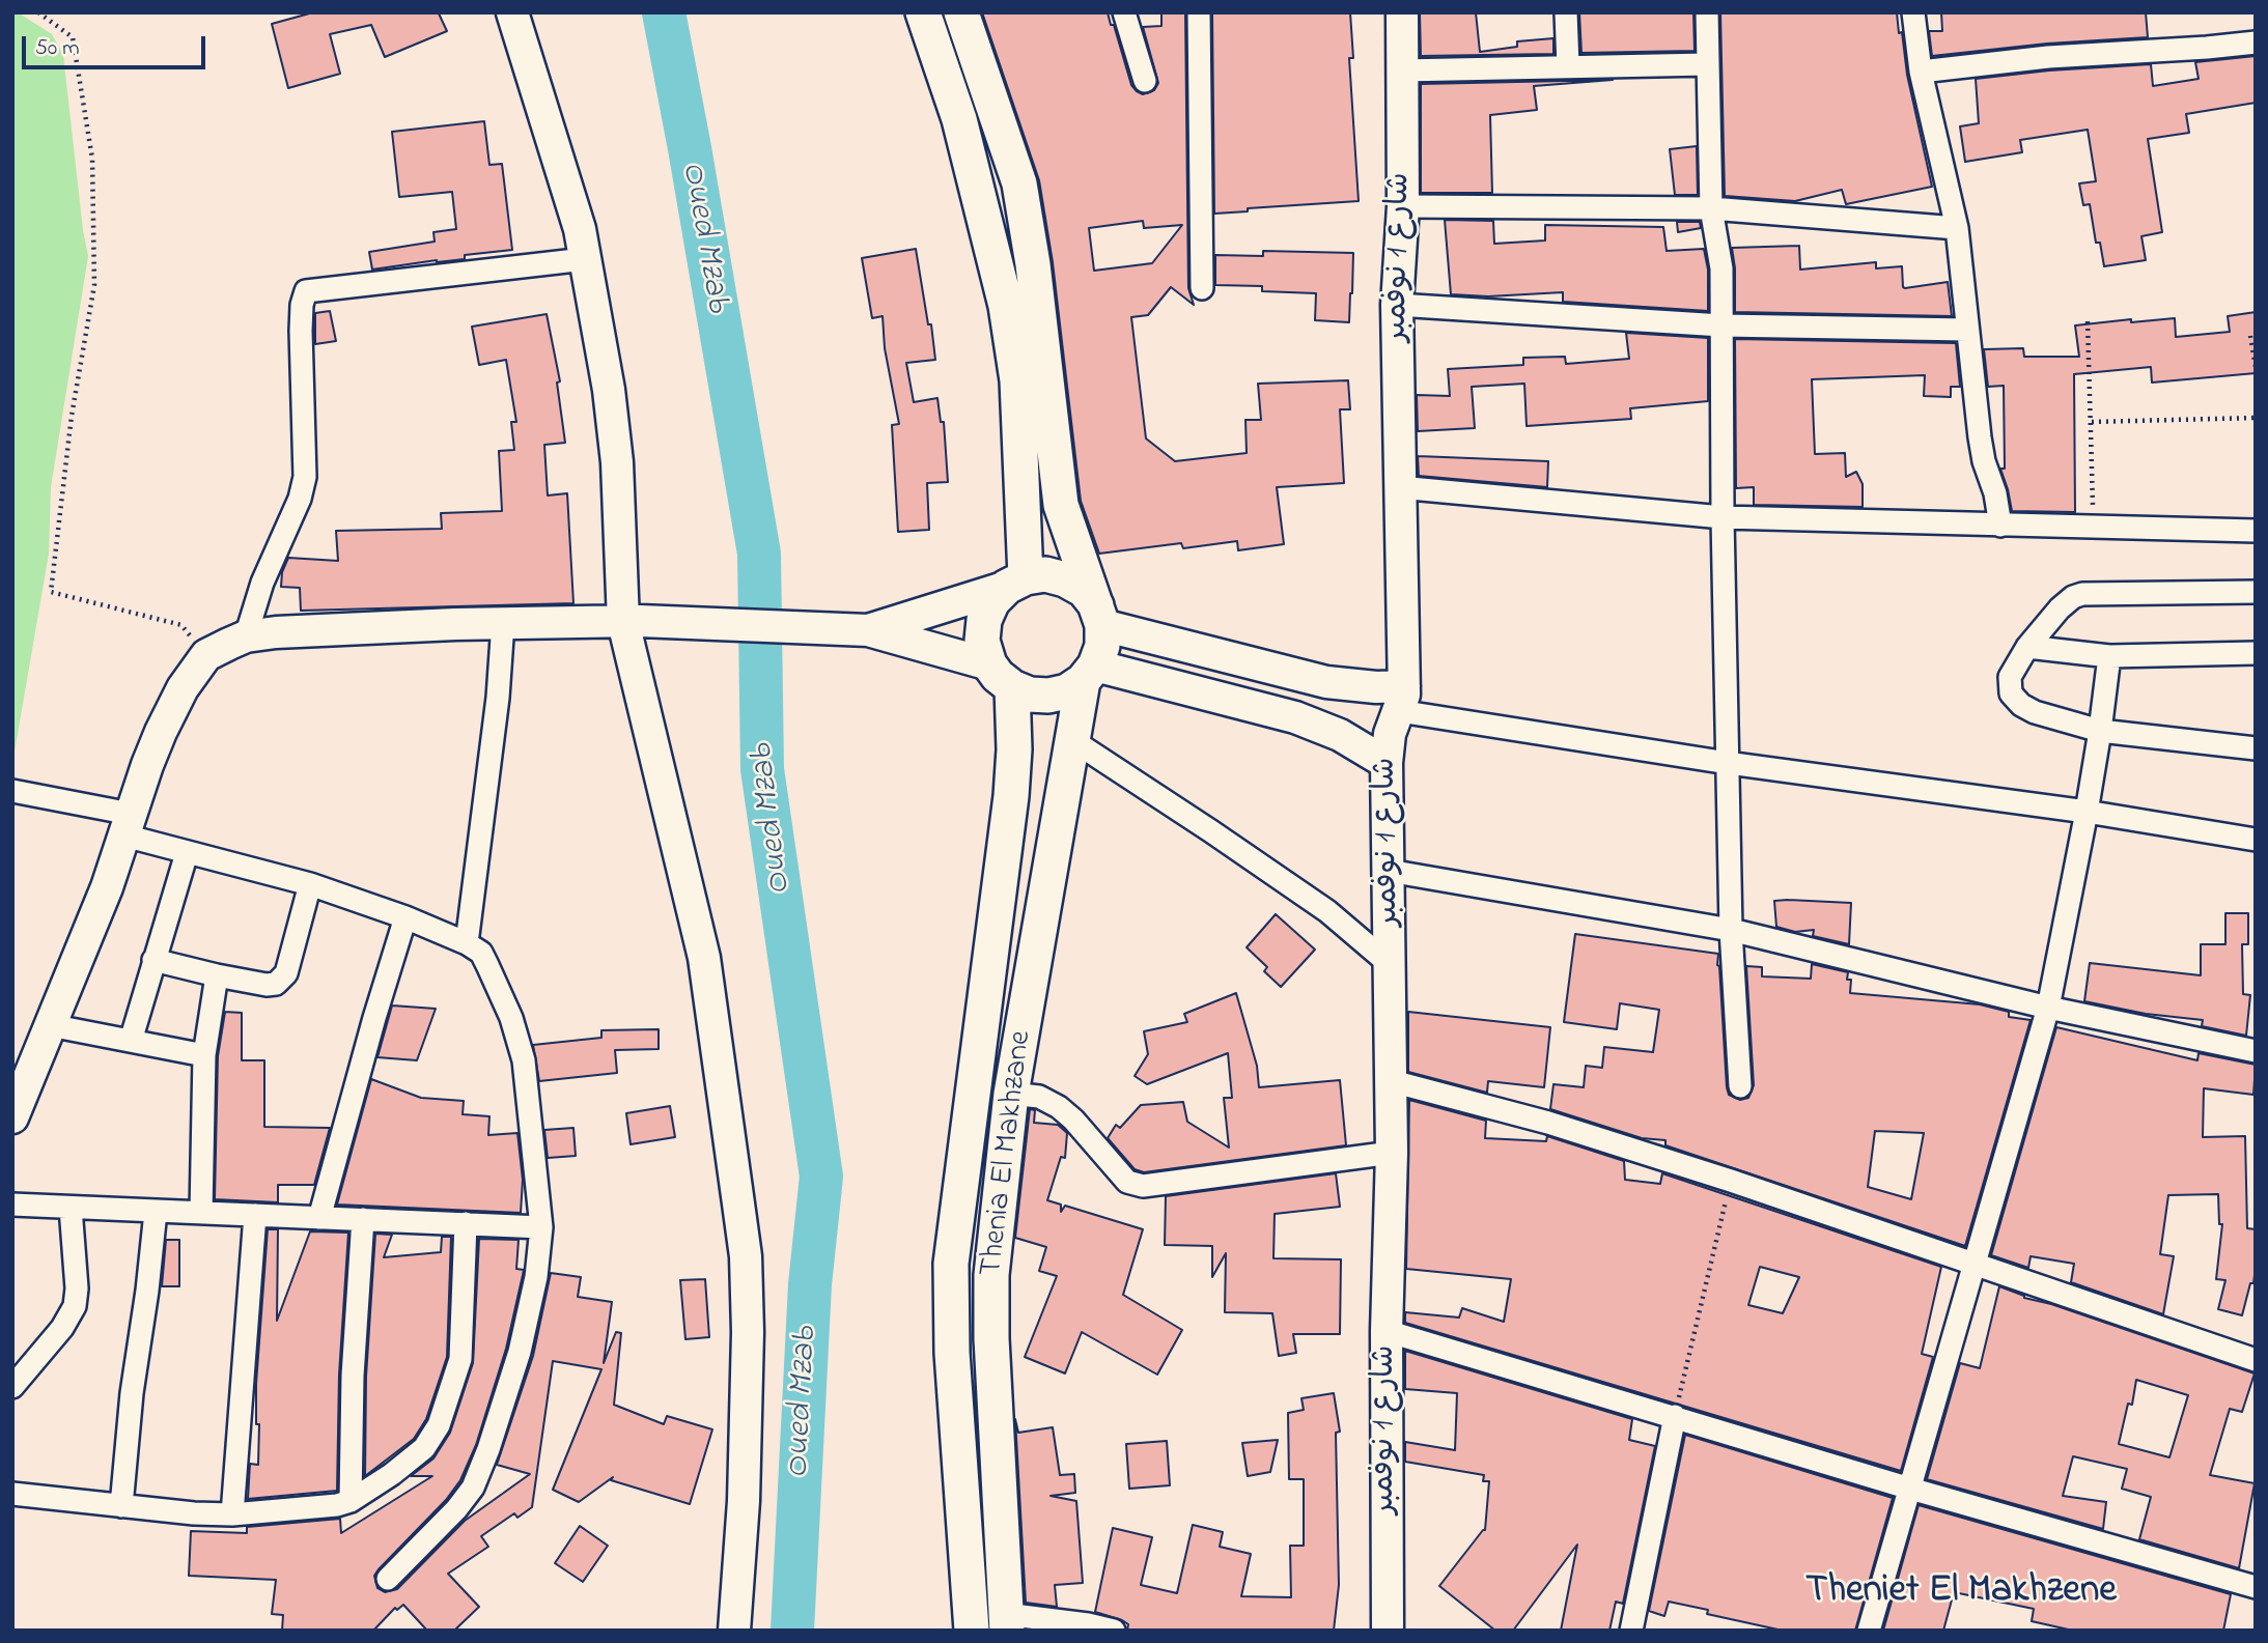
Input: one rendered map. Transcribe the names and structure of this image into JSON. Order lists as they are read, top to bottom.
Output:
{
  "streets": {
    "main road": ["شارع 1 نوفمبر", "Thenia El Makhzane"]
  },
  "districts": ["Theniet El Makhzene"],
  "water": ["Oued Mzab"],
  "scale_bar": "50 m"
}
